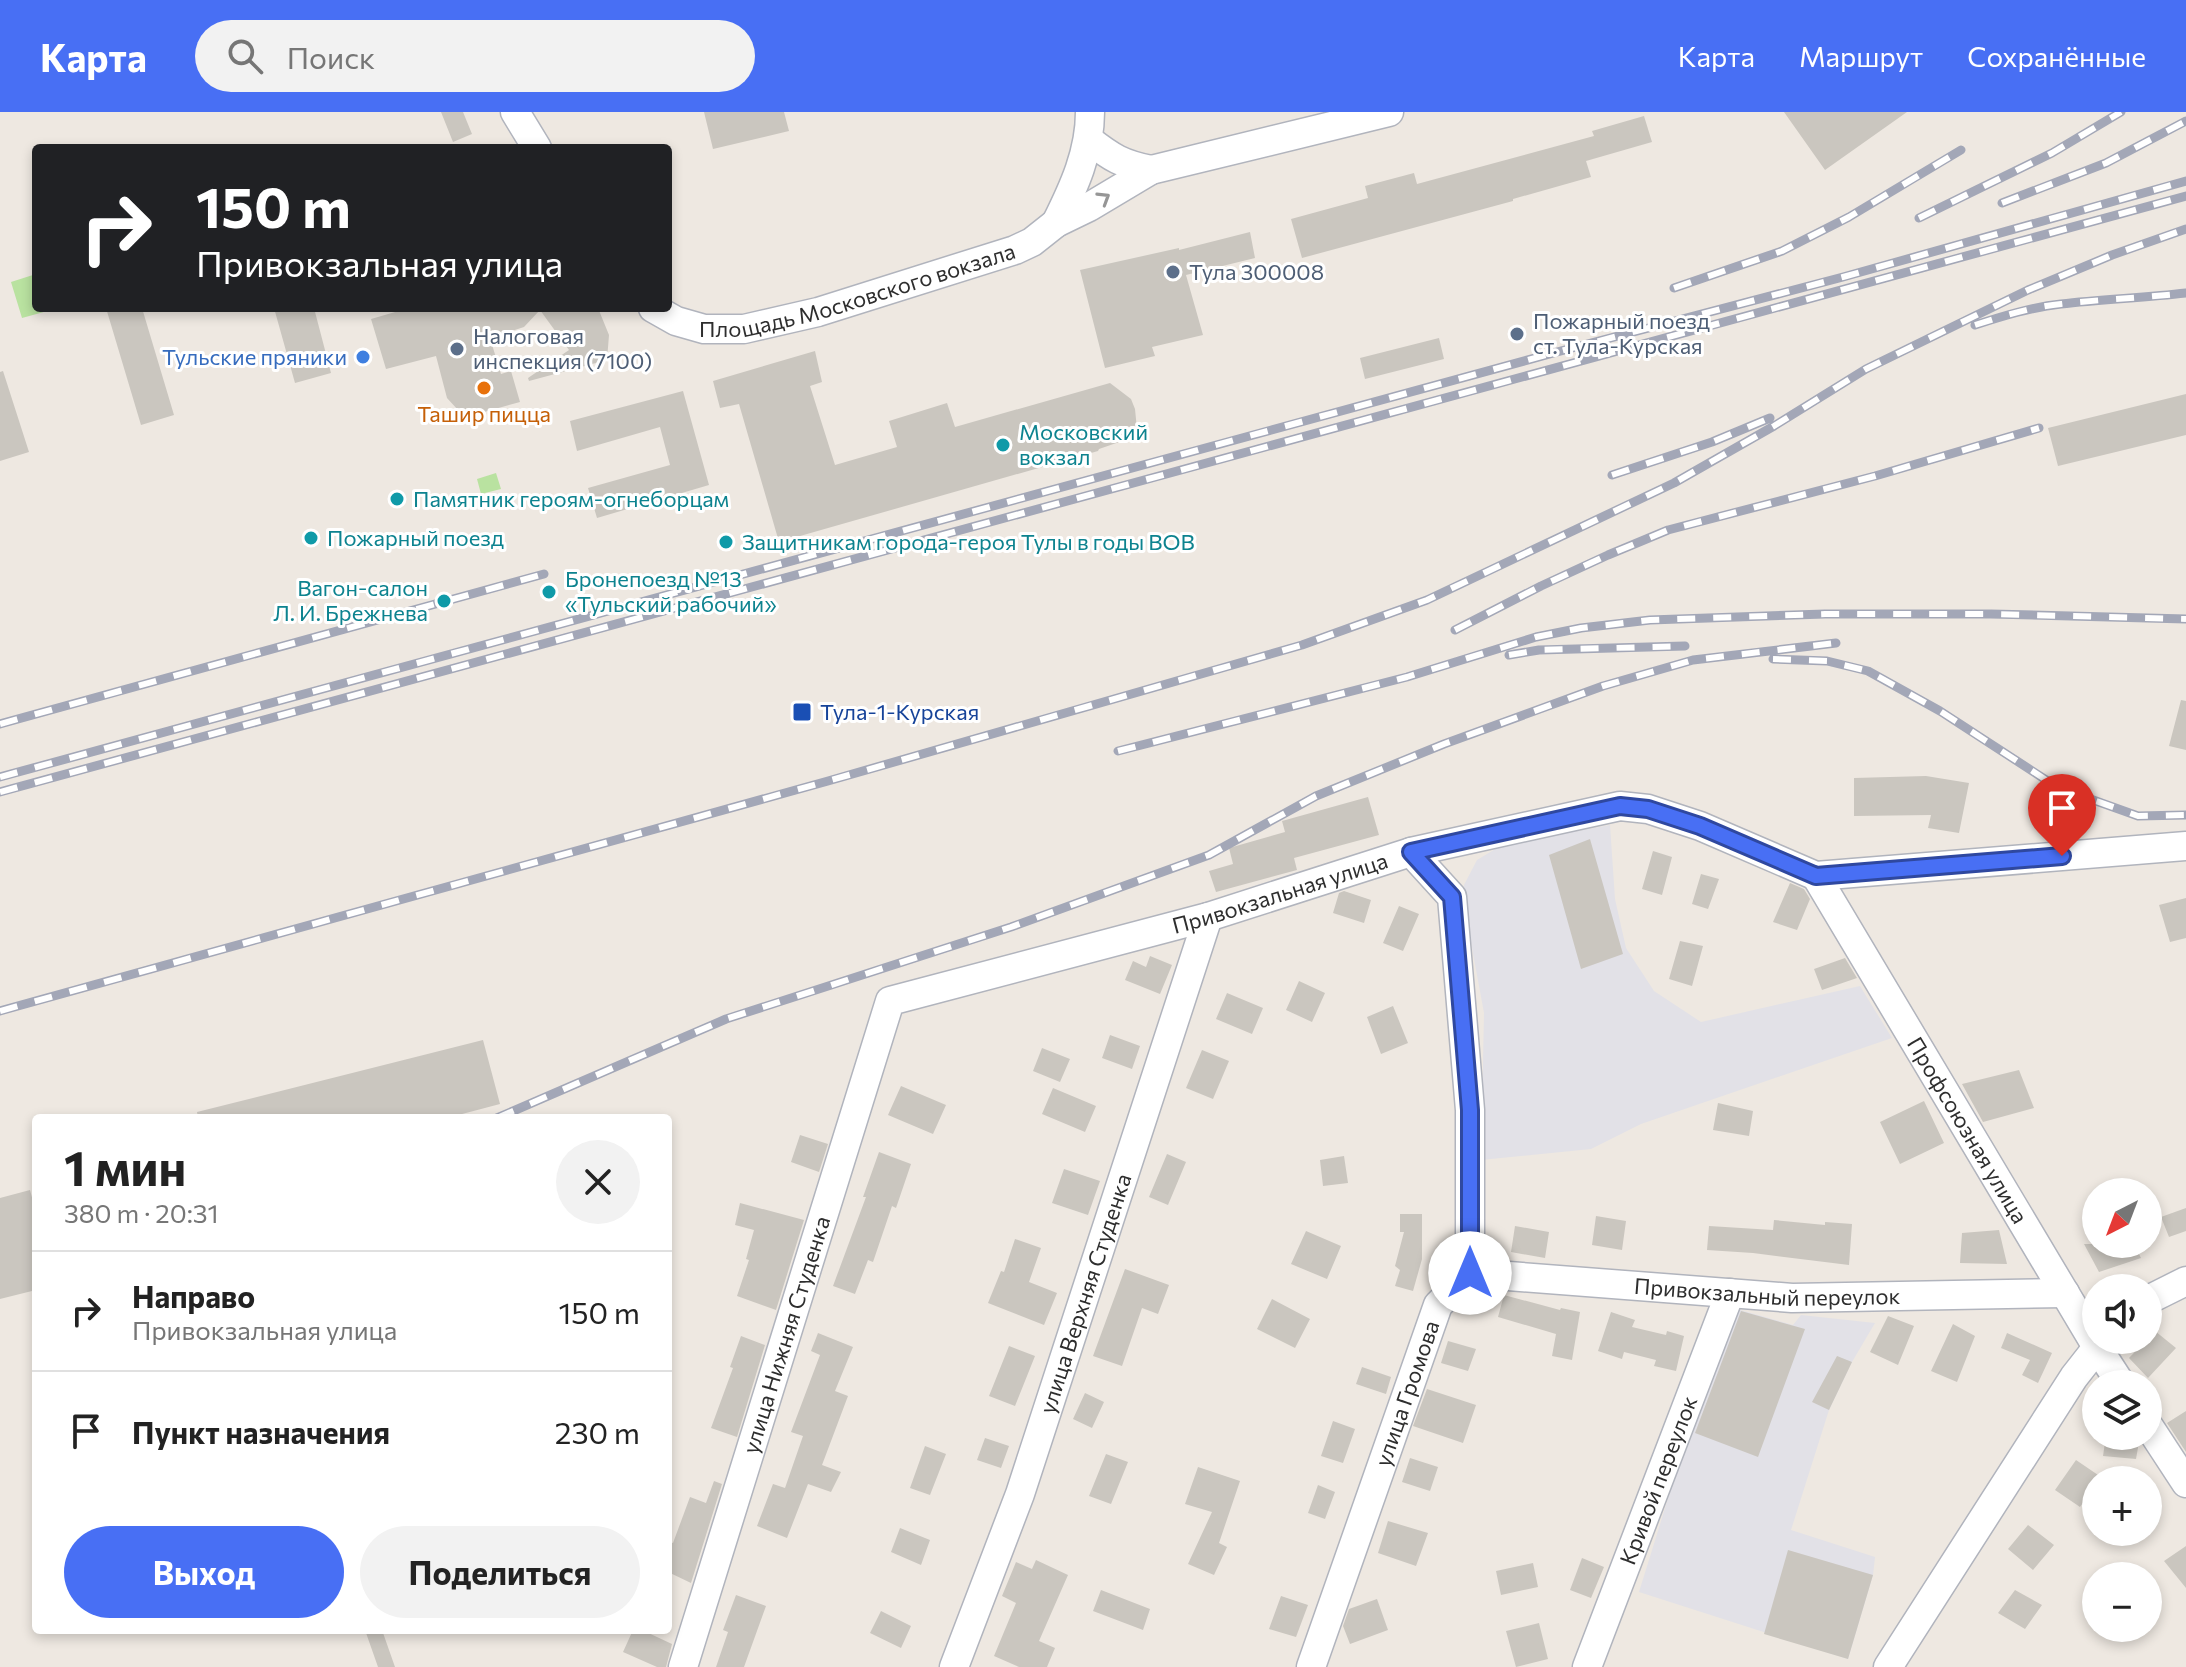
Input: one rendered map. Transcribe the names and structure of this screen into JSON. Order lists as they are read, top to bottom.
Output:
{
  "streets": {
    "street": [
      "Площадь Московского вокзала",
      "Привокзальная улица",
      "Профсоюзная улица",
      "Привокзальный переулок",
      "улица Верхняя Cтуденка",
      "улица Нижняя Cтуденкa",
      "улица Громова",
      "Кривой переулок"
    ]
  },
  "crossings": [
    ["Привокзальная улица", "Профсоюзная улица"],
    ["Привокзальная улица", "улица Верхняя Cтуденка"],
    ["Привокзальная улица", "улица Нижняя Cтуденкa"],
    ["Профсоюзная улица", "Привокзальный переулок"],
    ["Привокзальный переулок", "улица Громова"],
    ["Привокзальный переулок", "Кривой переулок"]
  ],
  "places": {
    "other": [
      "Тула 300008",
      "Пожарный поезд ст. Тула-Курская",
      "Налоговая инспекция (7100)",
      "Тульские пряники",
      "Ташир пицца",
      "Московский вокзал",
      "Памятник героям-огнеборцам",
      "Пожарный поезд",
      "Защитникам города-героя Тулы в годы ВОВ",
      "Бронепоезд №13 «Тульский рабочий»",
      "Вагон-салон Л. И. Брежнева"
    ],
    "transit": ["Тула-1-Курская"]
  },
  "north": "bottom left",
  "page": {
    "header": "Карта",
    "search": "Поиск",
    "nav": ["Карта", "Маршрут", "Сохранённые"],
    "turn": ["150 m", "Привокзальная улица"],
    "heading": ["1 мин", "380 m · 20:31"],
    "map_buttons": ["+", "−"],
    "list": [
      {
        "name": "Направо",
        "note": "Привокзальная улица",
        "value": "150 m"
      },
      {
        "name": "Пункт назначения",
        "value": "230 m"
      }
    ],
    "buttons": ["Выход", "Поделиться"]
  }
}
